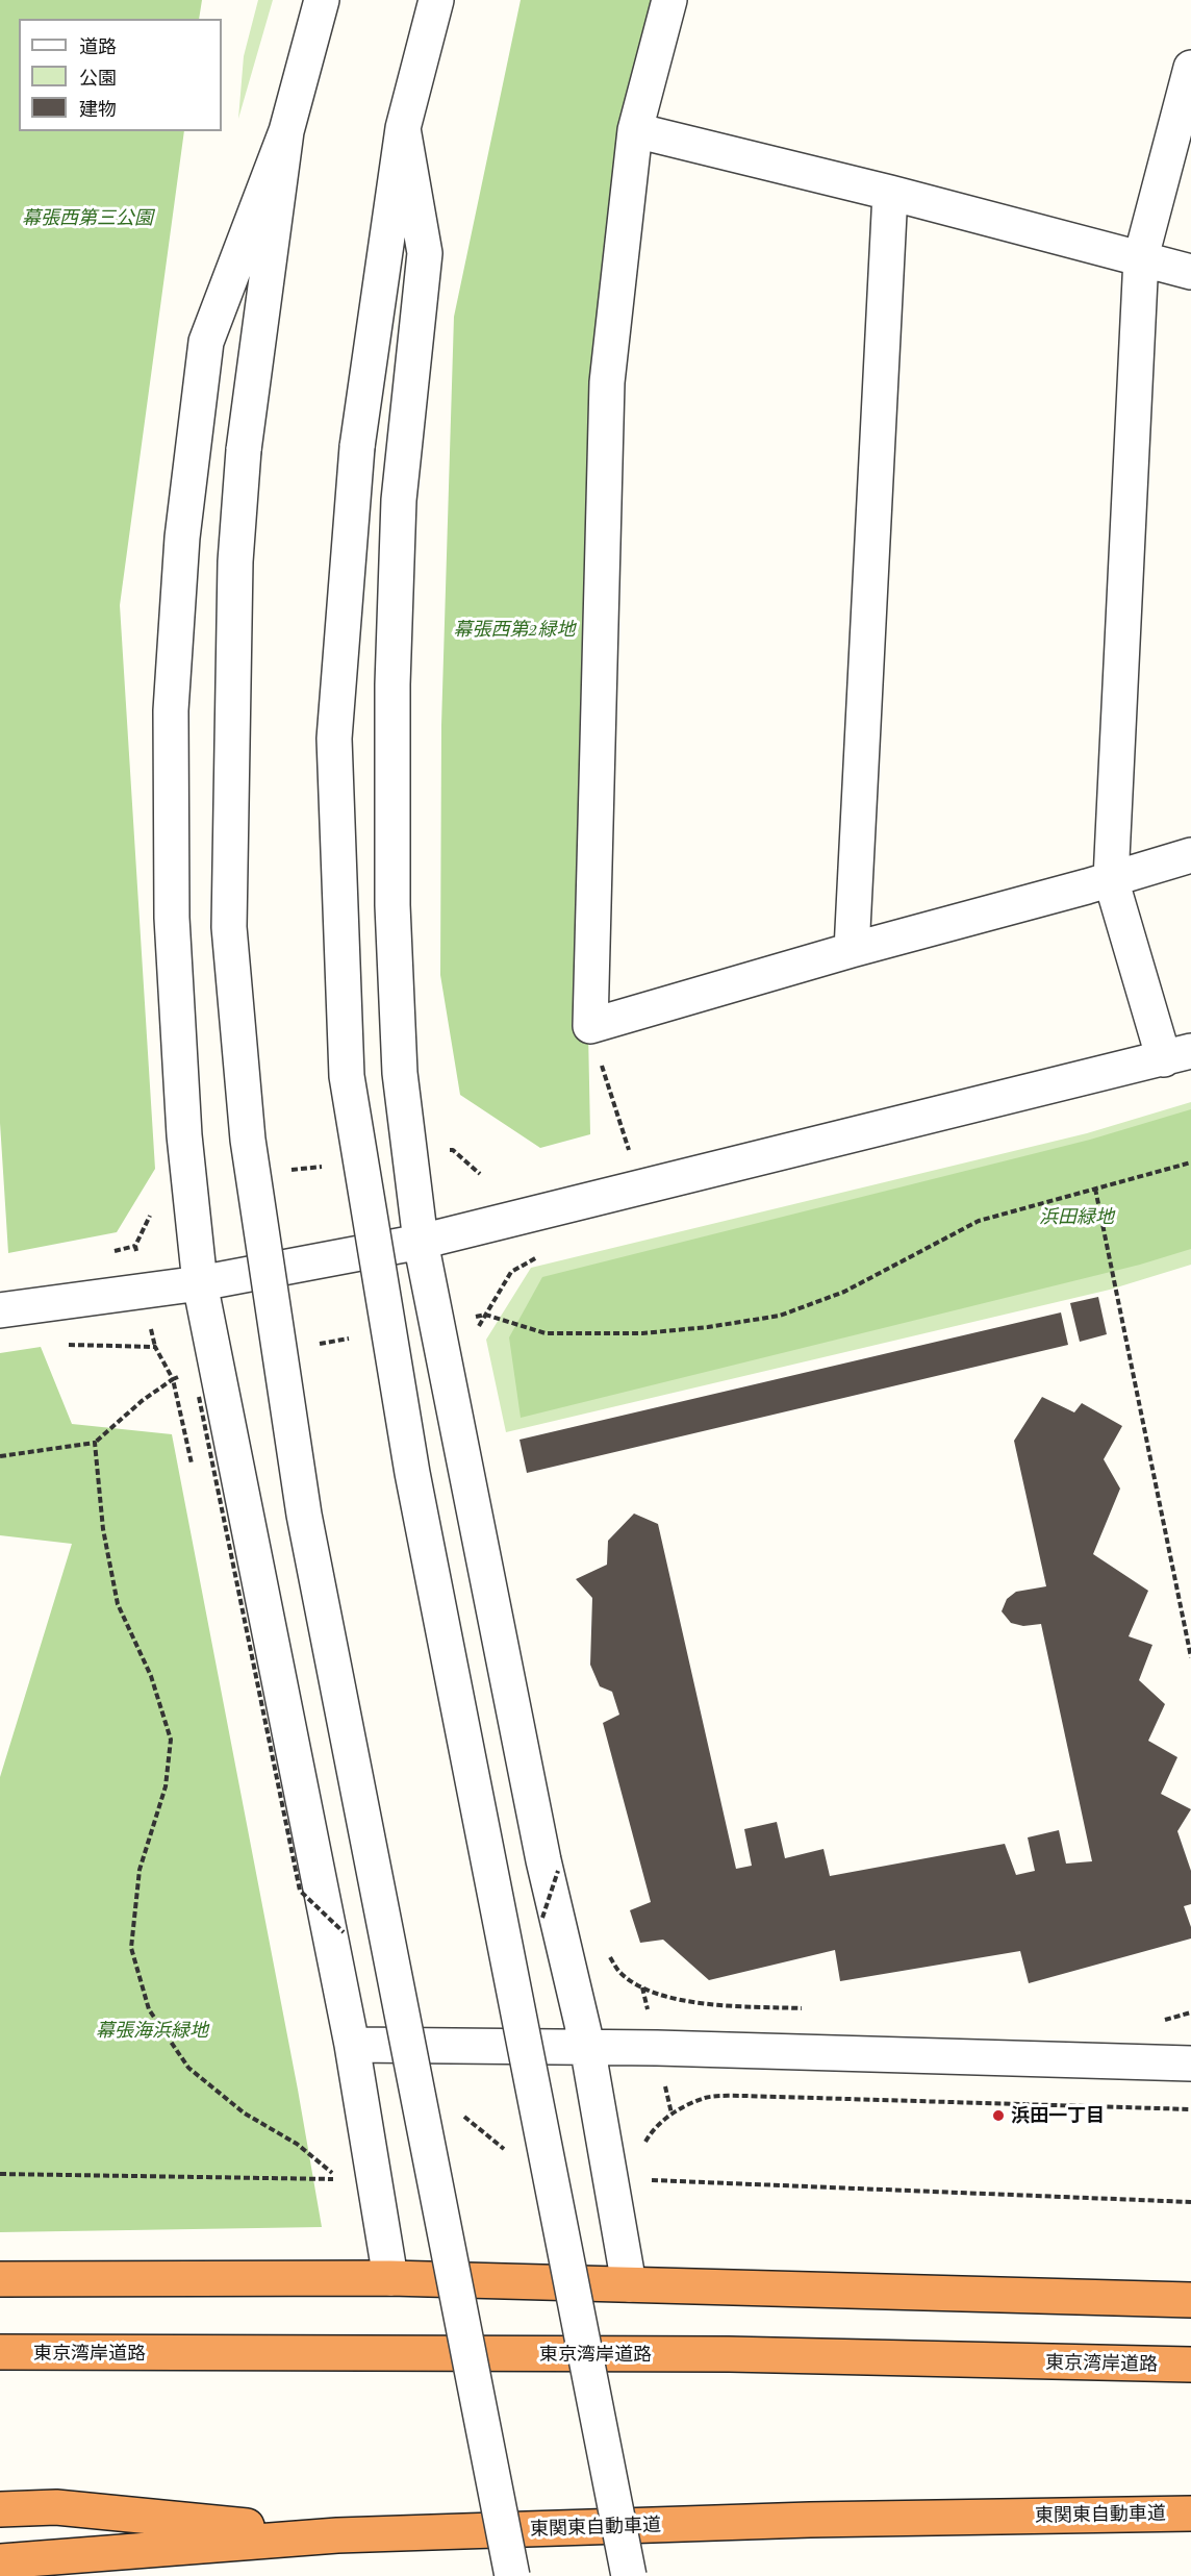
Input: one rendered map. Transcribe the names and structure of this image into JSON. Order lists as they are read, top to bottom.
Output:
{
  "streets": {
    "highway": ["東京湾岸道路", "東関東自動車道"]
  },
  "parks": [
    "幕張西第三公園",
    "幕張西第2緑地",
    "浜田緑地",
    "幕張海浜緑地"
  ],
  "places": ["浜田一丁目"],
  "legend": ["道路", "公園", "建物"]
}
